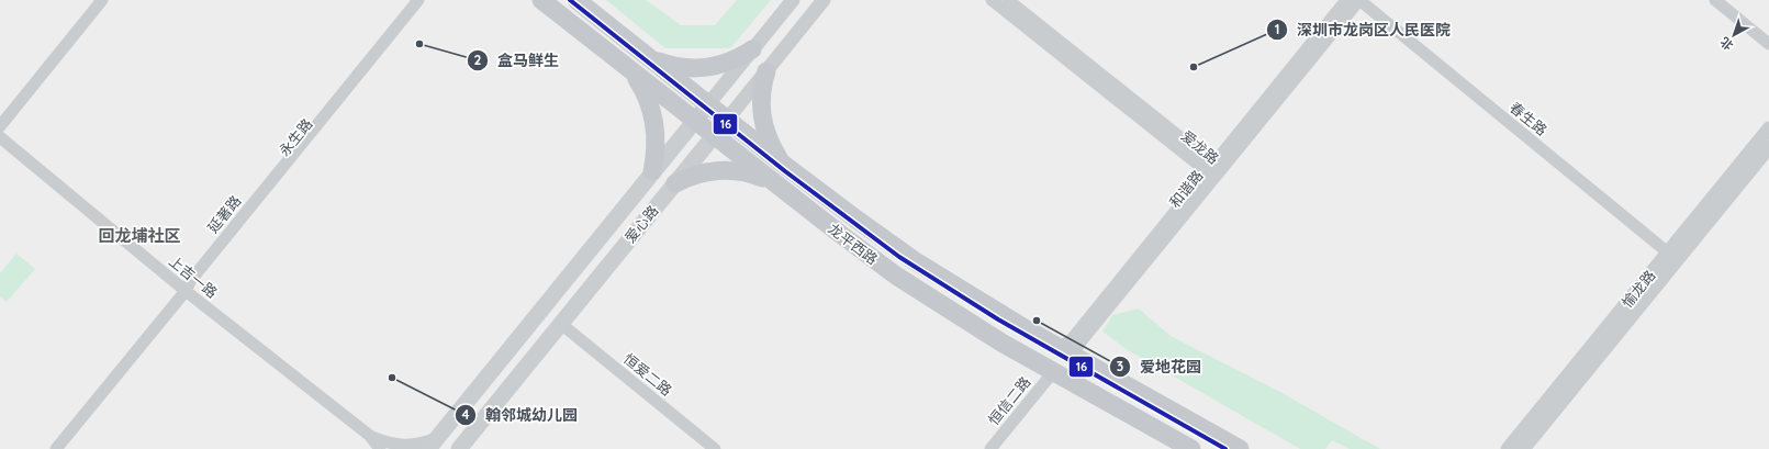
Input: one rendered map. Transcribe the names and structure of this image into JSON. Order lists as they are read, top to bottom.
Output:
{
  "streets": {
    "main road": ["爱心路", "龙平西路"],
    "street": [
      "春生路",
      "永生路",
      "爱龙路",
      "和谐路",
      "延著路",
      "上吉一路",
      "愉龙路",
      "恒爱二路",
      "恒信二路"
    ]
  },
  "crossings": [
    ["春生路", "和谐路"],
    ["春生路", "愉龙路"],
    ["永生路", "延著路"],
    ["永生路", "上吉一路"],
    ["爱龙路", "和谐路"],
    ["和谐路", "龙平西路"],
    ["延著路", "上吉一路"],
    ["爱心路", "龙平西路"],
    ["爱心路", "上吉一路"],
    ["爱心路", "恒爱二路"],
    ["龙平西路", "恒信二路"]
  ],
  "districts": ["回龙埔社区"],
  "places": [
    "盒马鲜生",
    "深圳市龙岗区人民医院",
    "爱地花园",
    "翰邻城幼儿园"
  ],
  "lines": ["transit line 16"],
  "north": "bottom left"
}
